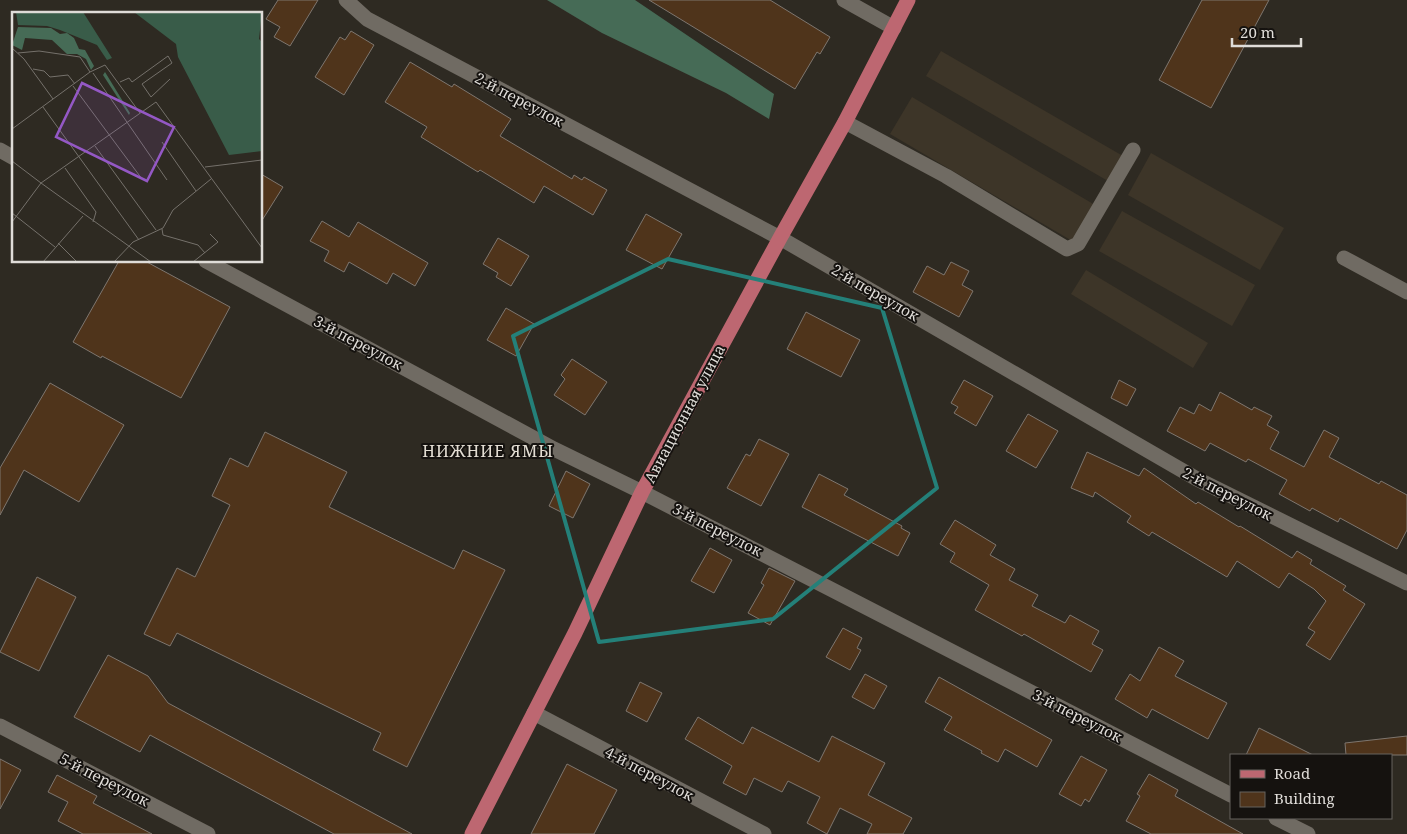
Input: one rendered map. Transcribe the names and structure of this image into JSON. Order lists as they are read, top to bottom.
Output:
{
  "streets": {
    "main road": ["Авиационная улица"],
    "street": [
      "2-й переулок",
      "3-й переулок",
      "4-й переулок",
      "5-й переулок"
    ]
  },
  "crossings": [
    ["2-й переулок", "Авиационная улица"],
    ["3-й переулок", "Авиационная улица"],
    ["Авиационная улица", "4-й переулок"]
  ],
  "districts": ["НИЖНИЕ ЯМЫ"],
  "legend": ["Road", "Building"],
  "scale_bar": "20 m"
}
